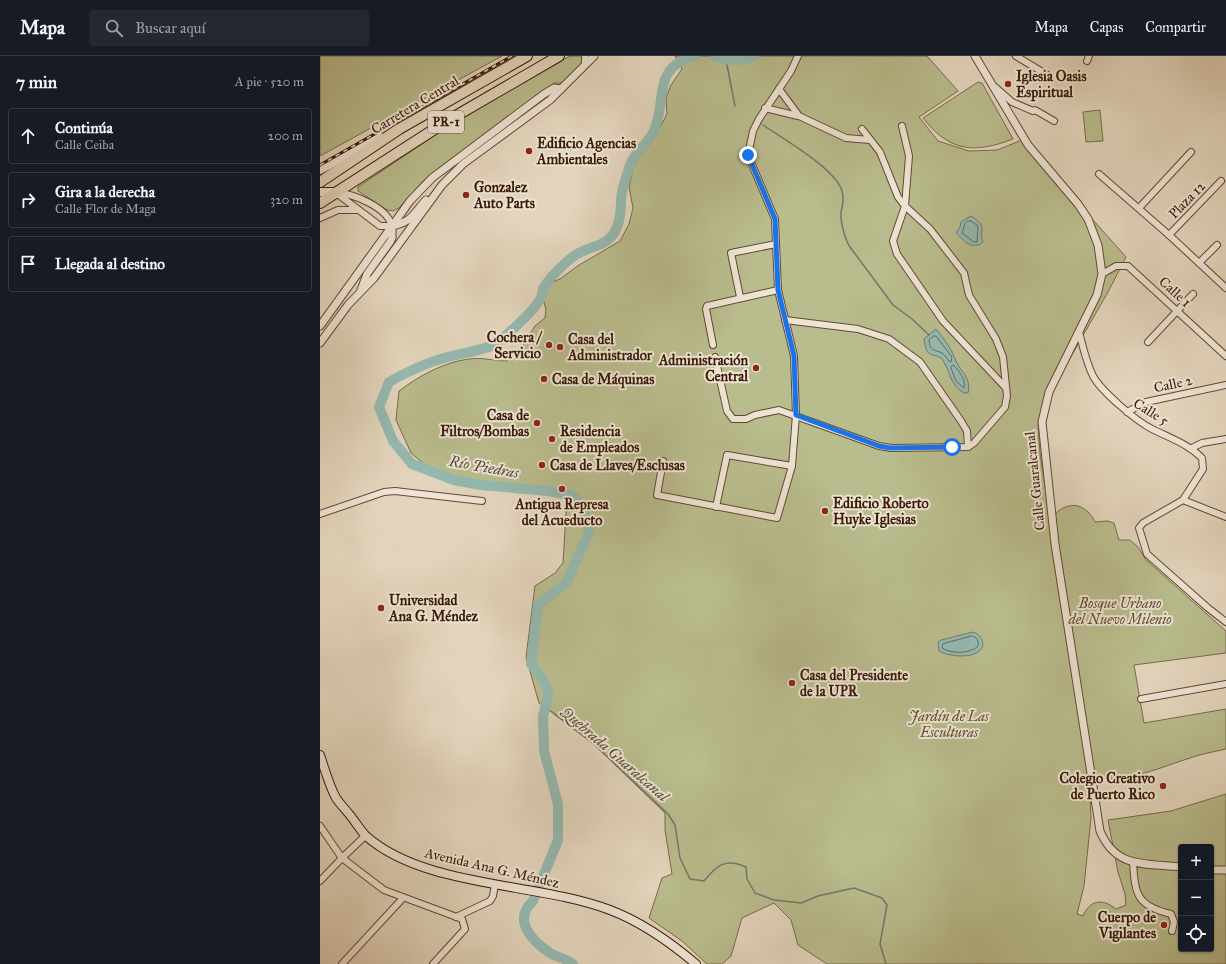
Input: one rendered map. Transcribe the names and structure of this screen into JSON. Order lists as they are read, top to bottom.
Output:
{
  "streets": {
    "highway": ["Carretera Central", "PR-1"],
    "main road": ["Avenida Ana G. Méndez"],
    "street": [
      "Plaza 12",
      "Calle 1",
      "Calle 2",
      "Calle 5",
      "Calle Guaralcanal"
    ]
  },
  "crossings": [
    ["Calle 1", "Calle Guaralcanal"],
    ["Calle 2", "Calle 5"],
    ["Calle 5", "Calle Guaralcanal"]
  ],
  "water": ["Río Piedras", "Quebrada Guaralcanal"],
  "parks": ["Bosque Urbano del Nuevo Milenio", "Jardín de Las Esculturas"],
  "places": [
    "Iglesia Oasis Espiritual",
    "Edificio Agencias Ambientales",
    "Gonzalez Auto Parts",
    "Cochera / Servicio",
    "Casa del Administrador",
    "Administración Central",
    "Casa de Máquinas",
    "Casa de Filtros/Bombas",
    "Residencia de Empleados",
    "Casa de Llaves/Esclusas",
    "Antigua Represa del Acueducto",
    "Edificio Roberto Huyke Iglesias",
    "Universidad Ana G. Méndez",
    "Casa del Presidente de la UPR",
    "Colegio Creativo de Puerto Rico",
    "Cuerpo de Vigilantes"
  ],
  "page": {
    "header": "Mapa",
    "search": "Buscar aquí",
    "nav": ["Mapa", "Capas", "Compartir"],
    "heading": ["7 min", "A pie · 520 m"],
    "list": [
      ["Continúa", "Calle Ceiba", "200 m"],
      ["Gira a la derecha", "Calle Flor de Maga", "320 m"],
      "Llegada al destino"
    ],
    "map_buttons": ["+", "−"]
  }
}
